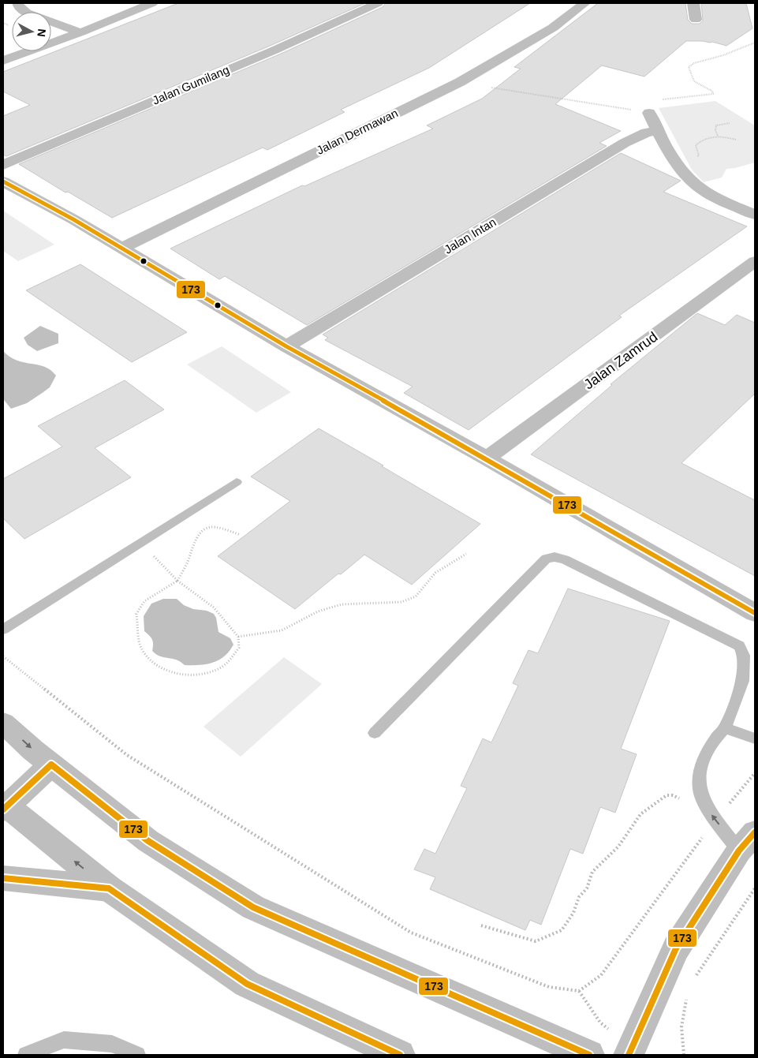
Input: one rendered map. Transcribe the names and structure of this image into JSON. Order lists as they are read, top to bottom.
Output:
{
  "streets": {
    "street": [
      "Jalan Gumilang",
      "Jalan Dermawan",
      "Jalan Intan",
      "Jalan Zamrud"
    ]
  },
  "lines": ["transit line 173"],
  "north": "right"
}
